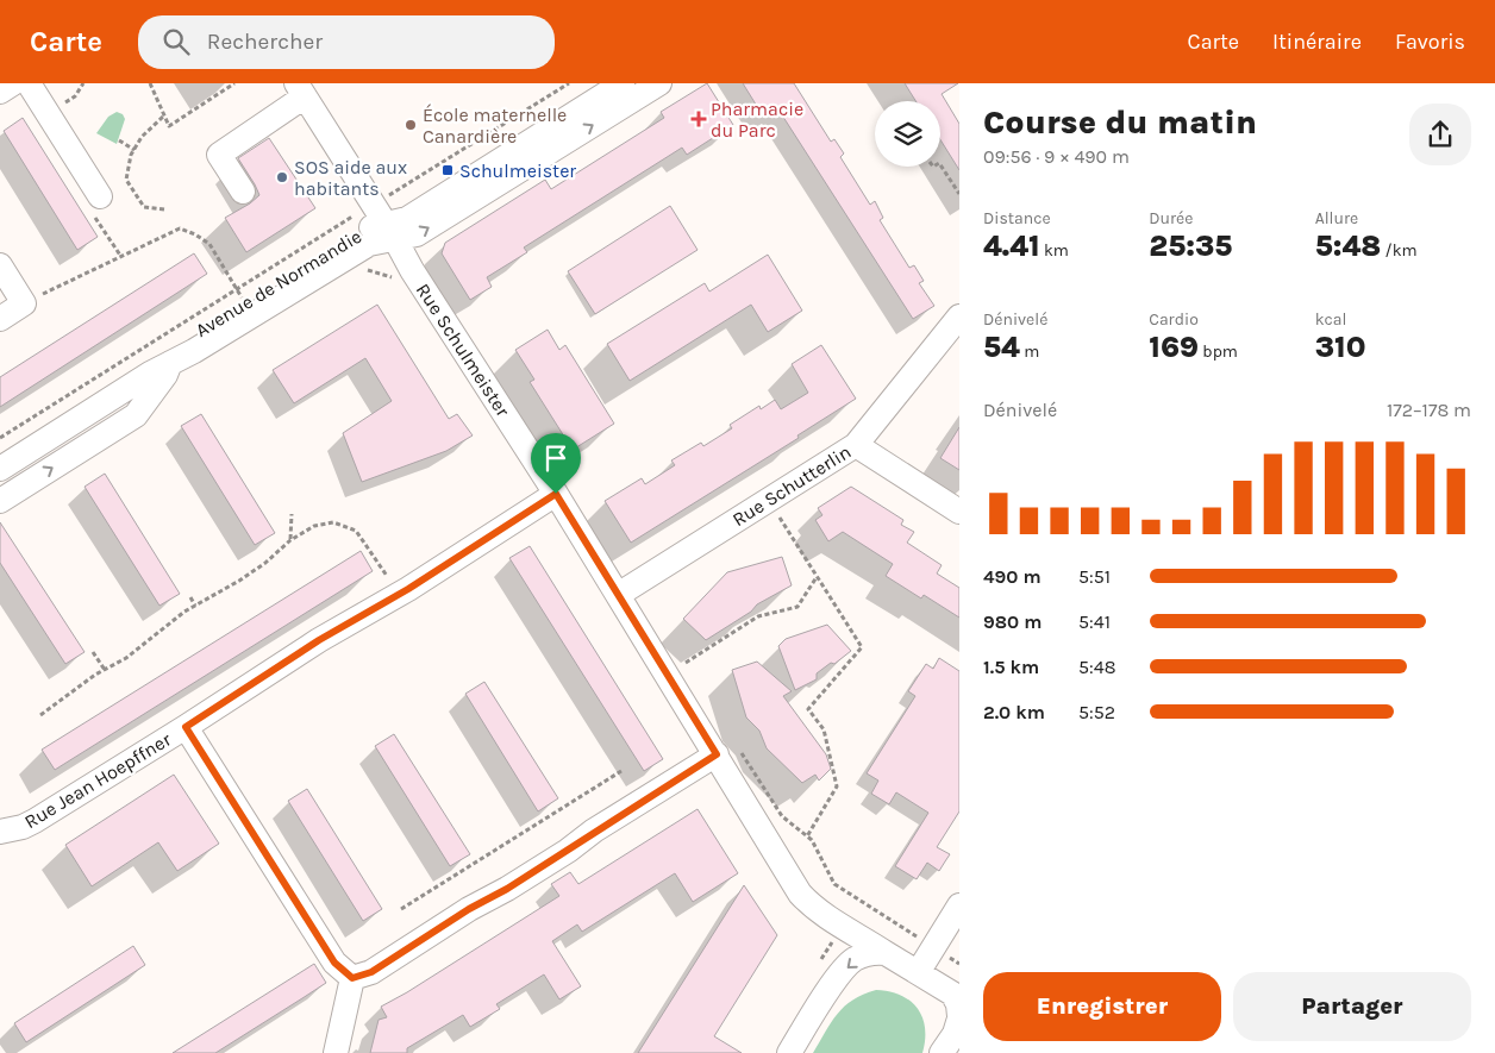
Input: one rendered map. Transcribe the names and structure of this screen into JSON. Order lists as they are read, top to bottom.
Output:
{
  "streets": {
    "street": [
      "Avenue de Normandie",
      "Rue Schulmeister",
      "Rue Schutterlin",
      "Rue Jean Hoepffner"
    ]
  },
  "crossings": [
    ["Avenue de Normandie", "Rue Schulmeister"],
    ["Rue Schulmeister", "Rue Schutterlin"],
    ["Rue Schulmeister", "Rue Jean Hoepffner"]
  ],
  "places": {
    "health": ["Pharmacie du Parc"],
    "other": ["École maternelle Canardière", "SOS aide aux habitants"],
    "transit": ["Schulmeister"]
  },
  "page": {
    "header": "Carte",
    "search": "Rechercher",
    "nav": ["Carte", "Itinéraire", "Favoris"],
    "heading": ["Course du matin", "09:56 · 9 × 490 m"],
    "stats": [
      ["Distance", "4.41 km"],
      ["Durée", "25:35"],
      ["Allure", "5:48 /km"],
      ["Dénivelé", "54 m"],
      ["Cardio", "169 bpm"],
      ["kcal", "310"]
    ],
    "chart": ["Dénivelé", "172–178 m"],
    "list": [
      {
        "name": "490 m",
        "note": "5:51"
      },
      {
        "name": "980 m",
        "note": "5:41"
      },
      {
        "name": "1.5 km",
        "note": "5:48"
      },
      {
        "name": "2.0 km",
        "note": "5:52"
      }
    ],
    "buttons": ["Enregistrer", "Partager"]
  }
}
